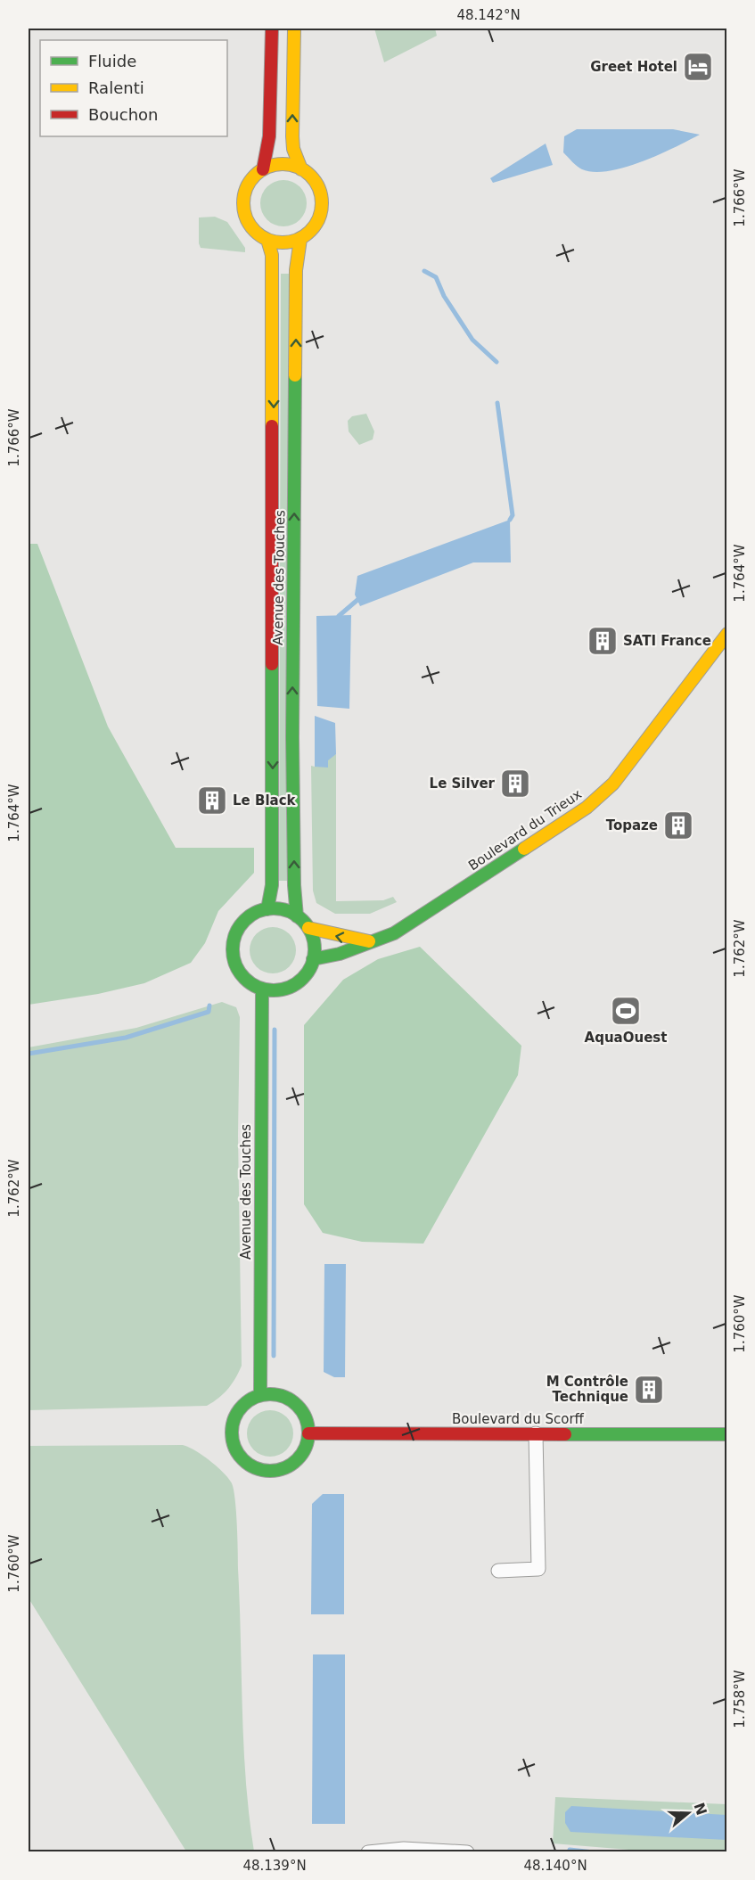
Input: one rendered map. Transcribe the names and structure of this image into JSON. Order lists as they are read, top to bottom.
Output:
{
  "streets": {
    "street": ["Avenue des Touches", "Boulevard du Trieux", "Boulevard du Scorff"]
  },
  "crossings": [
    ["Avenue des Touches", "Boulevard du Trieux"],
    ["Avenue des Touches", "Boulevard du Scorff"]
  ],
  "places": {
    "hotel": ["Greet Hotel"],
    "building": [
      "SATI France",
      "Le Silver",
      "Le Black",
      "Topaze",
      "M Contrôle Technique"
    ],
    "sports": ["AquaOuest"]
  },
  "legend": ["Fluide", "Ralenti", "Bouchon"],
  "north": "right",
  "coordinates": [
    "48.142°N",
    "1.766°W",
    "1.764°W",
    "1.762°W",
    "1.760°W",
    "1.758°W",
    "48.139°N",
    "48.140°N"
  ]
}
